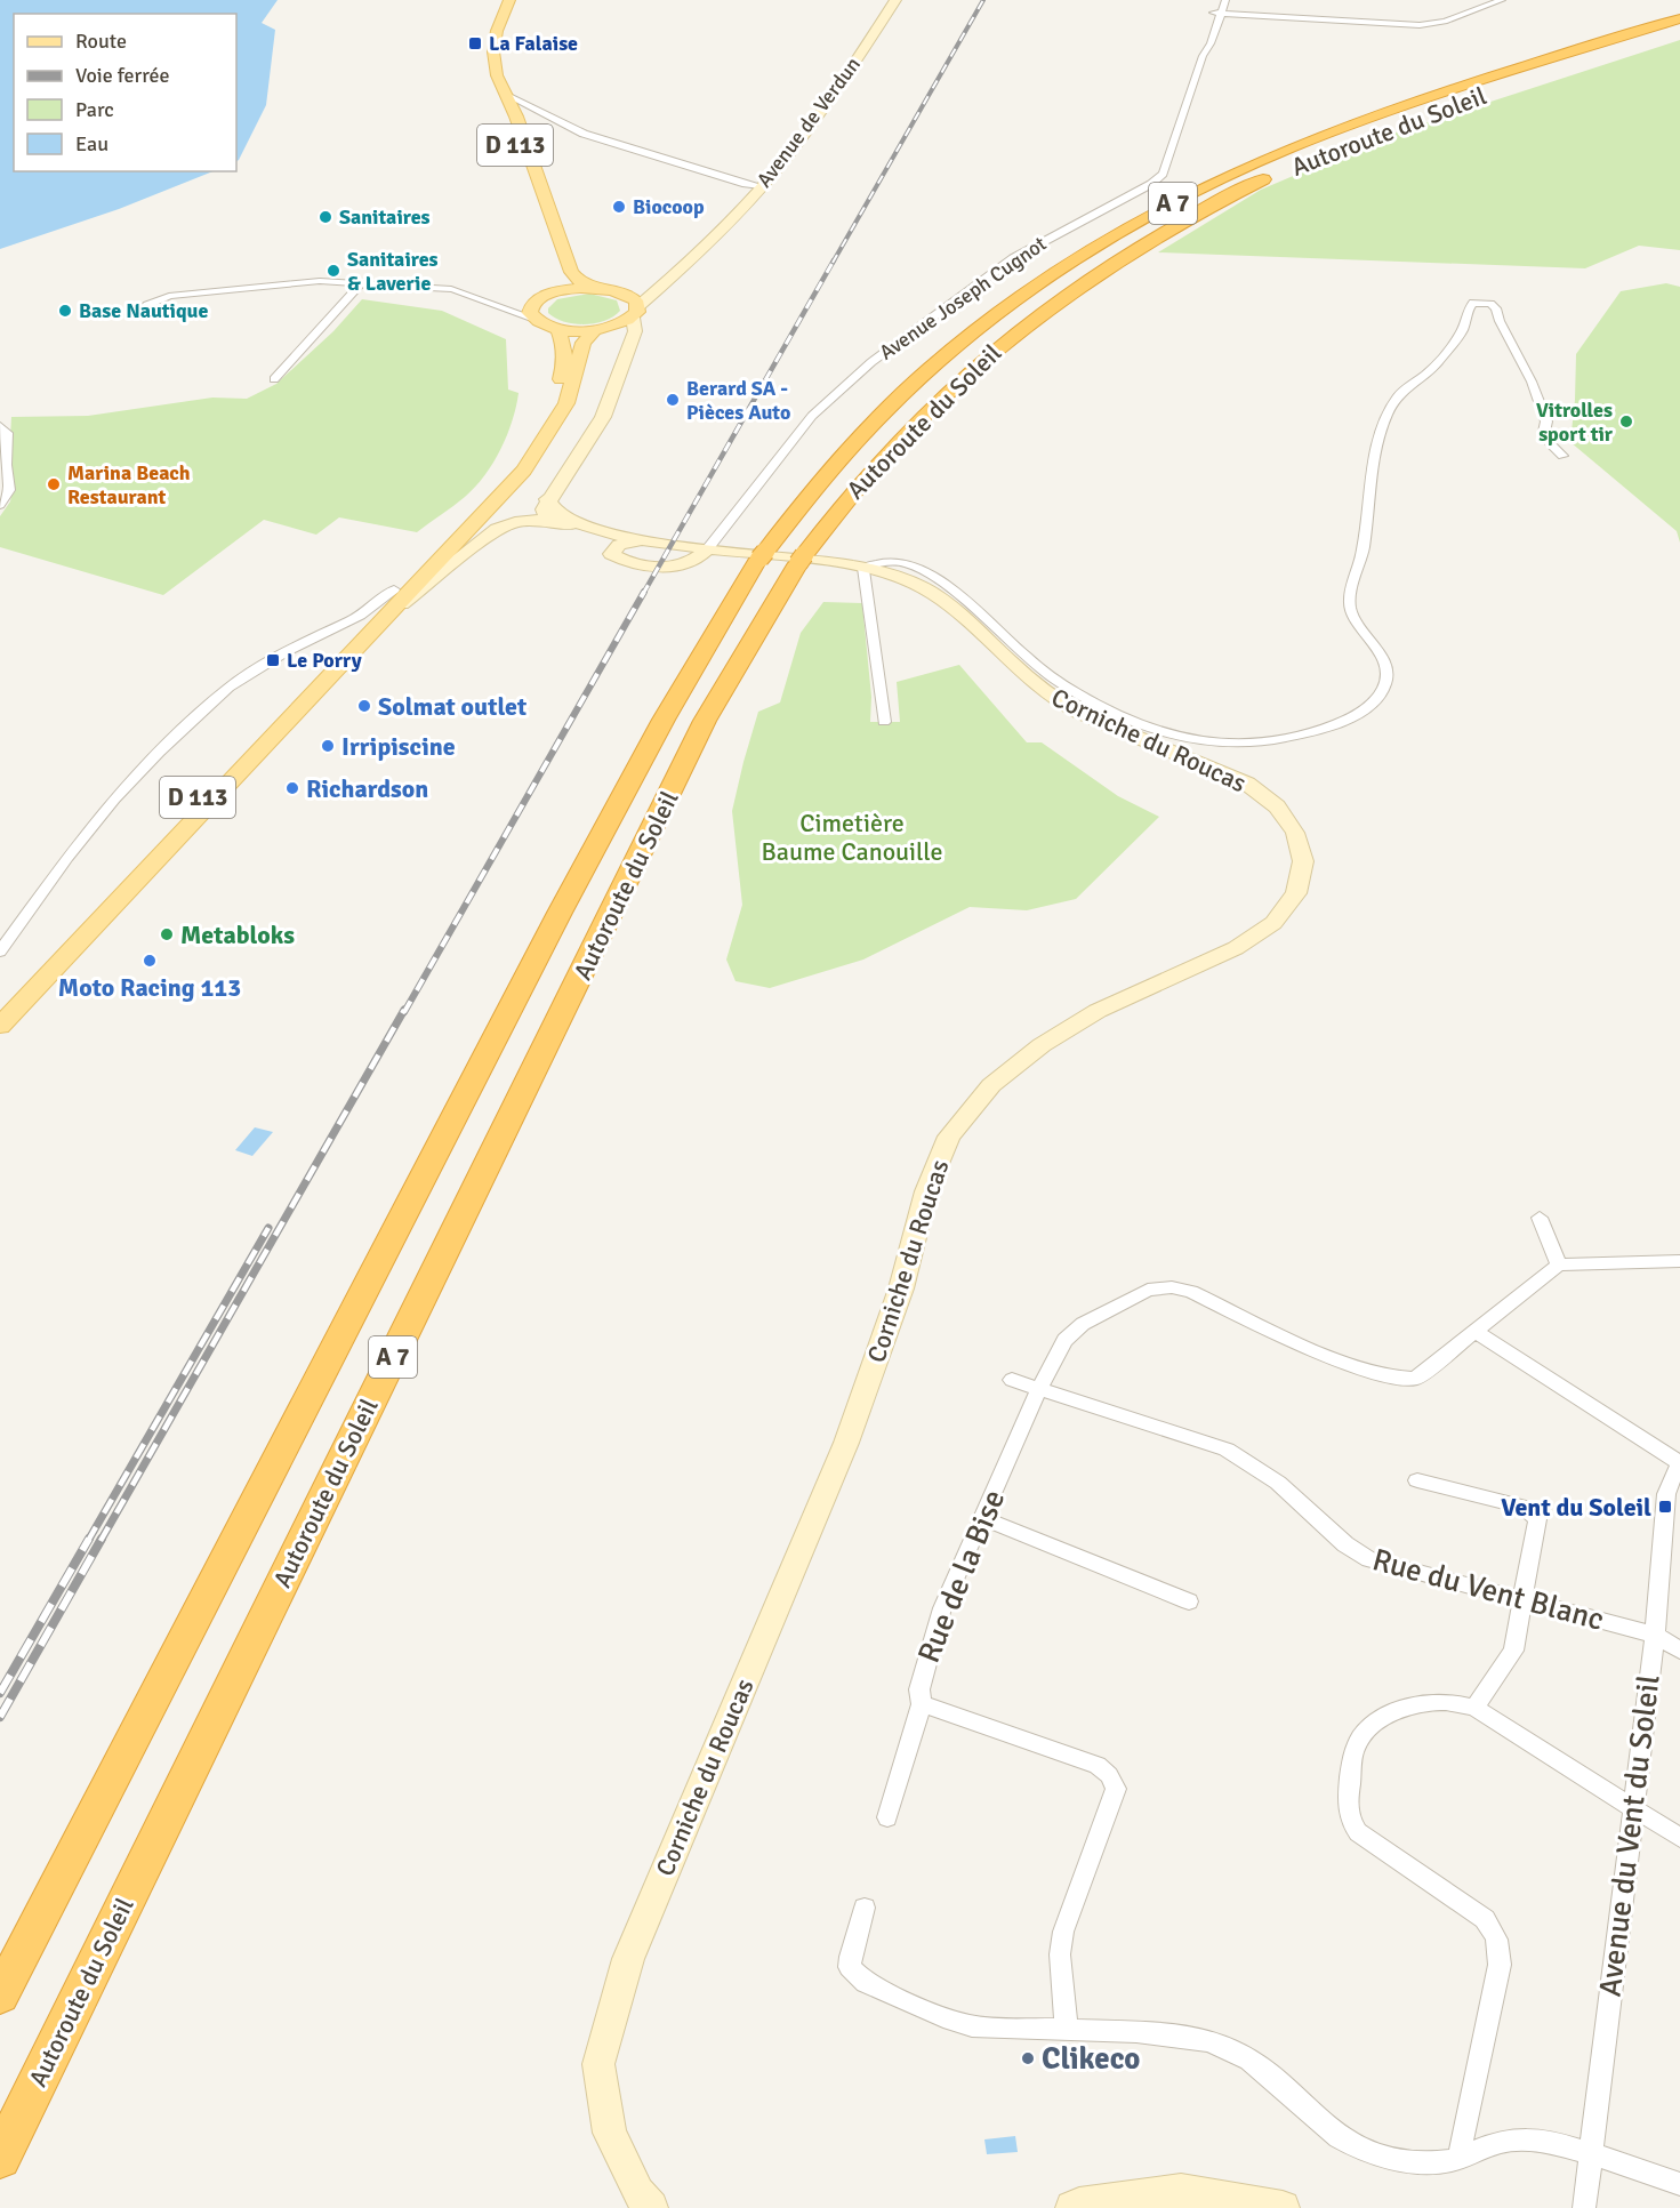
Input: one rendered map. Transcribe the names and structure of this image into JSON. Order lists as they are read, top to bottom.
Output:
{
  "streets": {
    "highway": ["Autoroute du Soleil", "A 7"],
    "main road": ["Avenue de Verdun", "D 113", "Corniche du Roucas"],
    "street": [
      "Avenue Joseph Cugnot",
      "Rue de la Bise",
      "Rue du Vent Blanc",
      "Avenue du Vent du Soleil"
    ]
  },
  "crossings": [
    ["Avenue Joseph Cugnot", "Corniche du Roucas"],
    ["Rue de la Bise", "Rue du Vent Blanc"],
    ["Rue du Vent Blanc", "Avenue du Vent du Soleil"]
  ],
  "parks": ["Cimetière Baume Canouille"],
  "places": {
    "transit": ["La Falaise", "Le Porry", "Vent du Soleil"],
    "other": [
      "Biocoop",
      "Sanitaires",
      "Sanitaires & Laverie",
      "Base Nautique",
      "Berard SA - Pièces Auto",
      "Vitrolles sport tir",
      "Marina Beach Restaurant",
      "Solmat outlet",
      "Irripiscine",
      "Richardson",
      "Metabloks",
      "Moto Racing 113",
      "Clikeco"
    ]
  },
  "legend": [
    "Route",
    "Voie ferrée",
    "Parc",
    "Eau"
  ]
}
